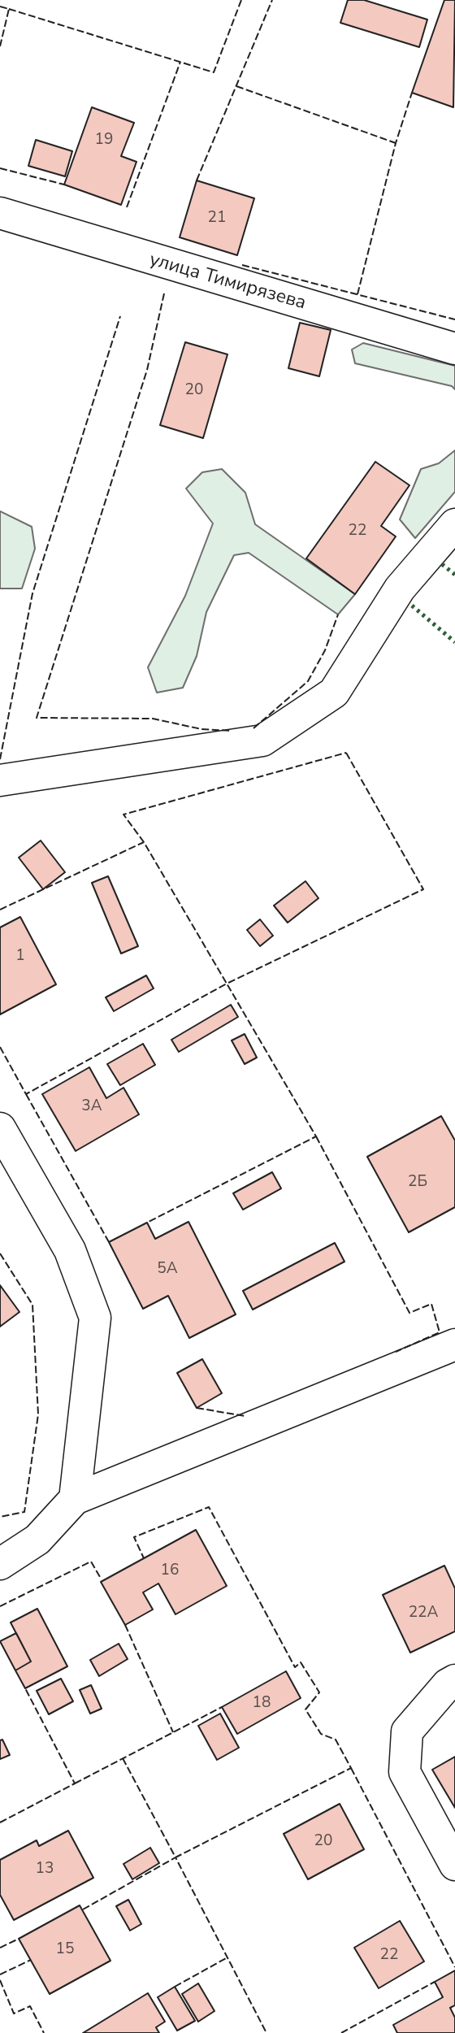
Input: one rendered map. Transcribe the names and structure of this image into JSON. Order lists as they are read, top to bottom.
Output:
{
  "streets": {
    "street": ["улица Тимирязева"]
  },
  "house_numbers": [
    "19",
    "21",
    "20",
    "22",
    "1",
    "3А",
    "2Б",
    "5А",
    "16",
    "22А",
    "18",
    "20",
    "13",
    "15",
    "22"
  ]
}
